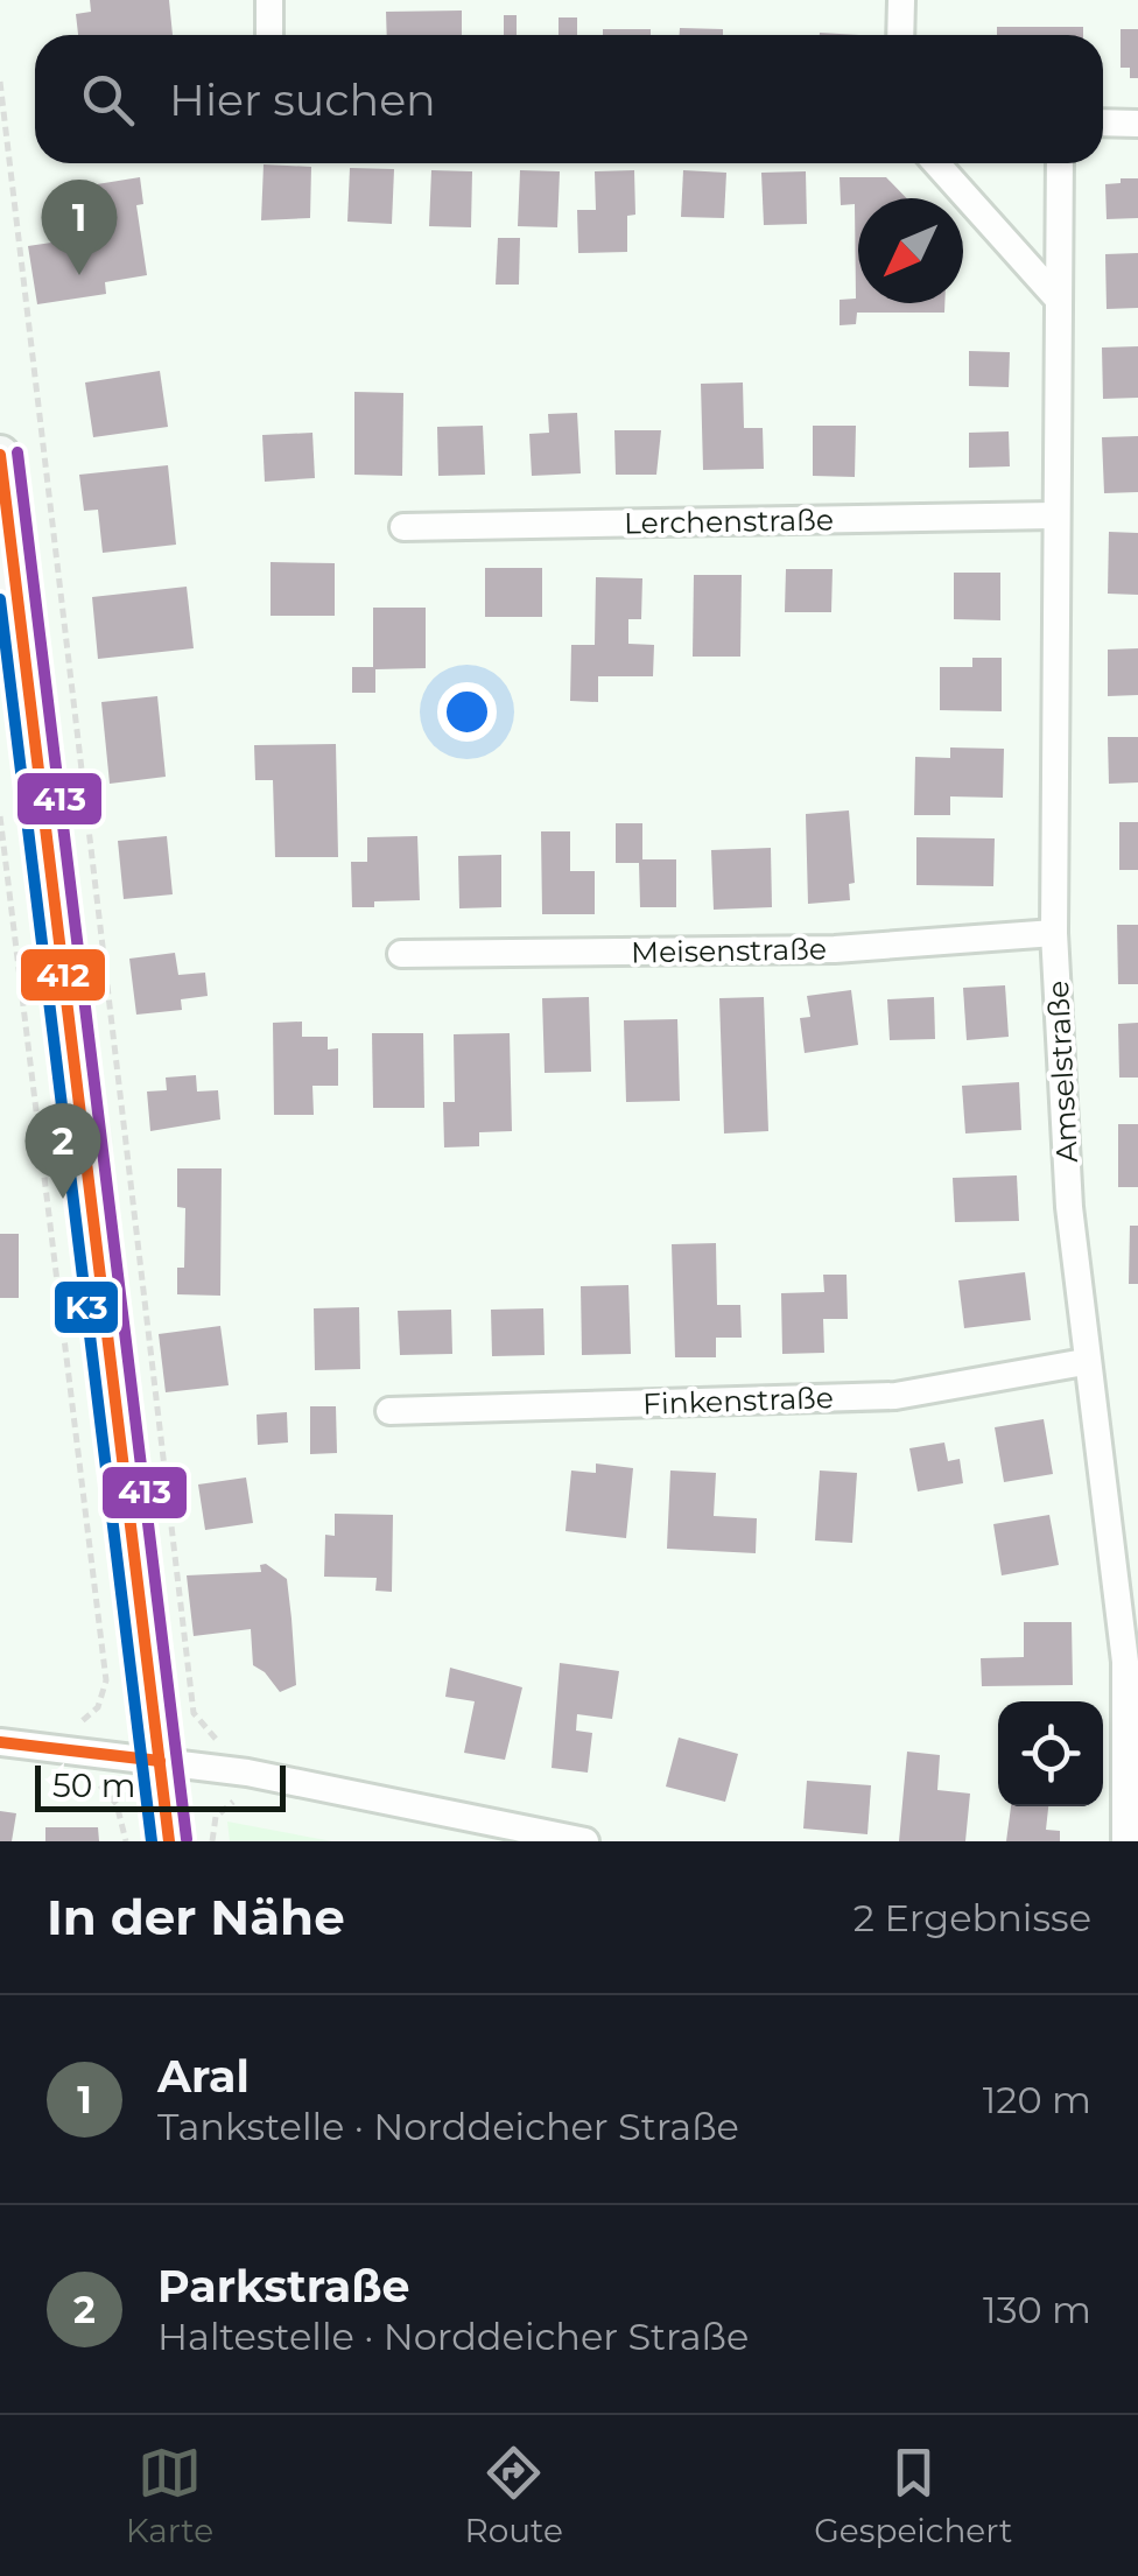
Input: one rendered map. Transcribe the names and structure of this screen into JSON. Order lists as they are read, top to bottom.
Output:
{
  "streets": {
    "street": [
      "Lerchenstraße",
      "Meisenstraße",
      "Amselstraße",
      "Finkenstraße"
    ]
  },
  "crossings": [
    ["Lerchenstraße", "Amselstraße"],
    ["Meisenstraße", "Amselstraße"],
    ["Amselstraße", "Finkenstraße"]
  ],
  "lines": ["transit line 413", "transit line 412", "transit line K3"],
  "scale_bar": "50 m",
  "north": "bottom left",
  "page": {
    "search": "Hier suchen",
    "pins": ["1", "2"],
    "scale": "50 m",
    "heading": ["In der Nähe", "2 Ergebnisse"],
    "list": [
      {
        "mark": "1",
        "name": "Aral",
        "note": "Tankstelle · Norddeicher Straße",
        "value": "120 m"
      },
      {
        "mark": "2",
        "name": "Parkstraße",
        "note": "Haltestelle · Norddeicher Straße",
        "value": "130 m"
      }
    ],
    "nav": ["Karte", "Route", "Gespeichert"]
  }
}
